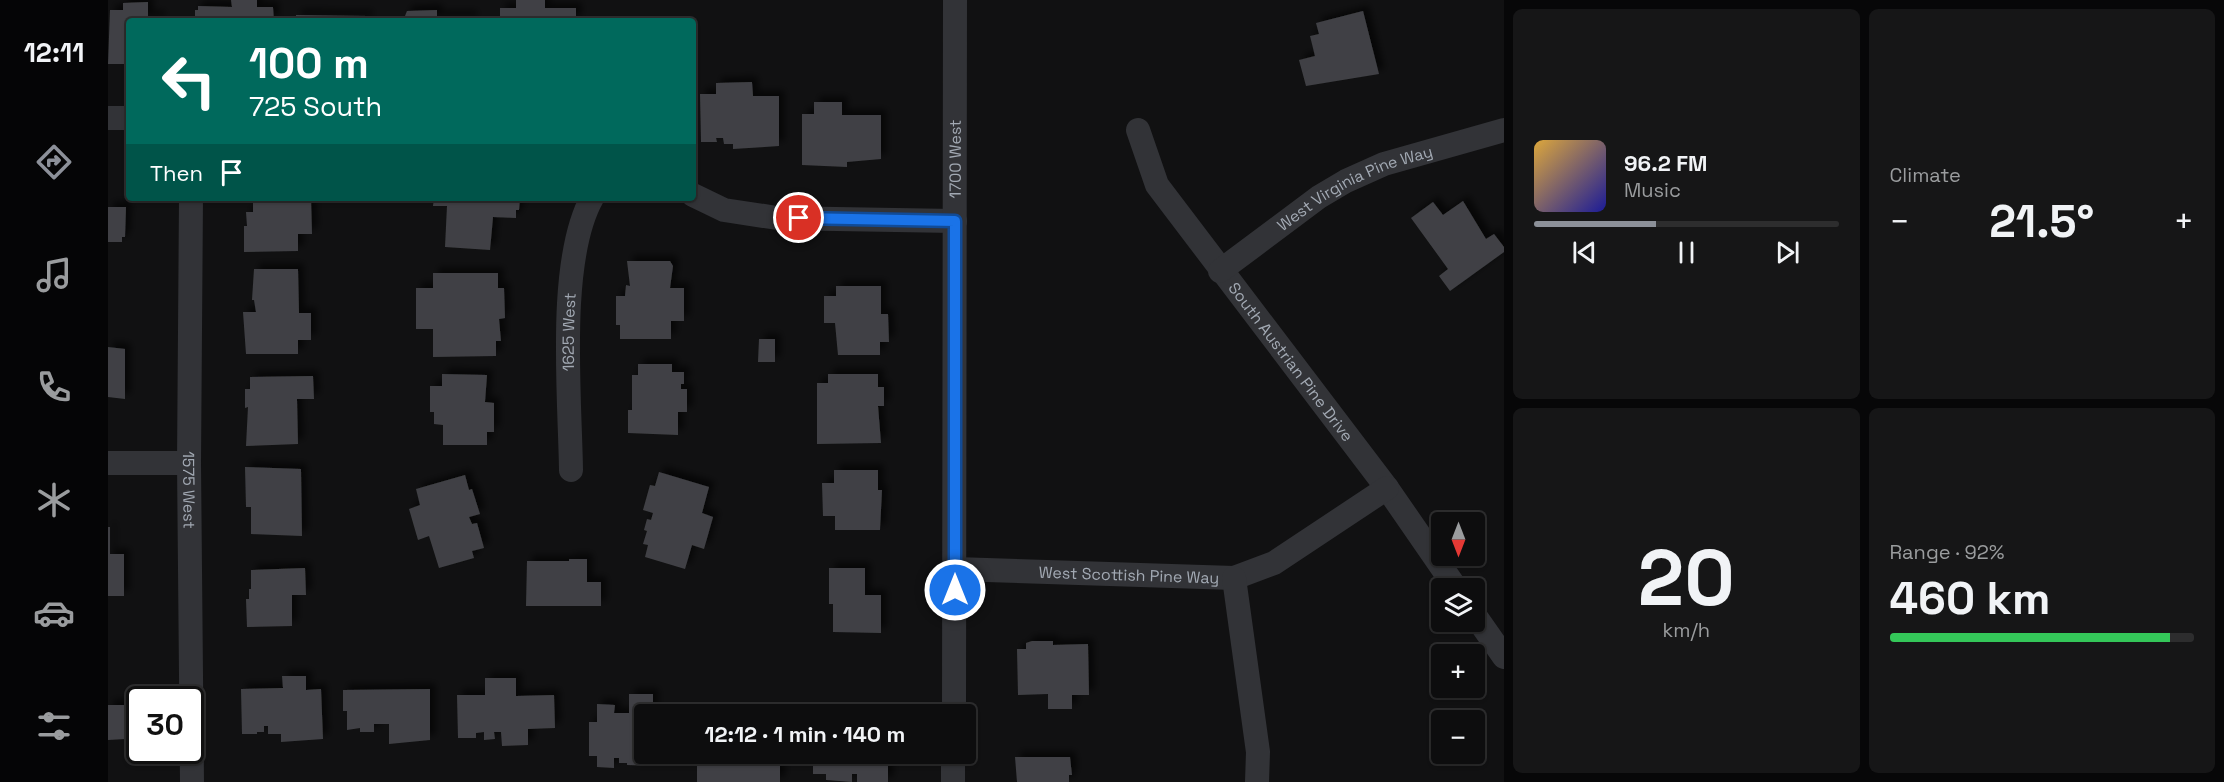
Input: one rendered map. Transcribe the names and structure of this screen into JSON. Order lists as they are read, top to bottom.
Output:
{
  "streets": {
    "street": [
      "1700 West",
      "West Virginia Pine Way",
      "1625 West",
      "South Austrian Pine Drive",
      "1575 West",
      "West Scottish Pine Way"
    ]
  },
  "crossings": [
    ["1700 West", "West Scottish Pine Way"],
    ["West Virginia Pine Way", "South Austrian Pine Drive"],
    ["South Austrian Pine Drive", "West Scottish Pine Way"]
  ],
  "north": "bottom",
  "page": {
    "tabs": "12:11",
    "tile": [
      "Climate",
      ["20", "km/h"],
      ["Range · 92%", "460 km"]
    ],
    "turn": ["100 m", "725 South"],
    "song": ["96.2 FM", "Music"],
    "then": "Then",
    "heat": ["−", "21.5°", "+"],
    "map_buttons": ["+", "−"],
    "limit": "30",
    "trip": "12:12 · 1 min · 140 m"
  }
}
